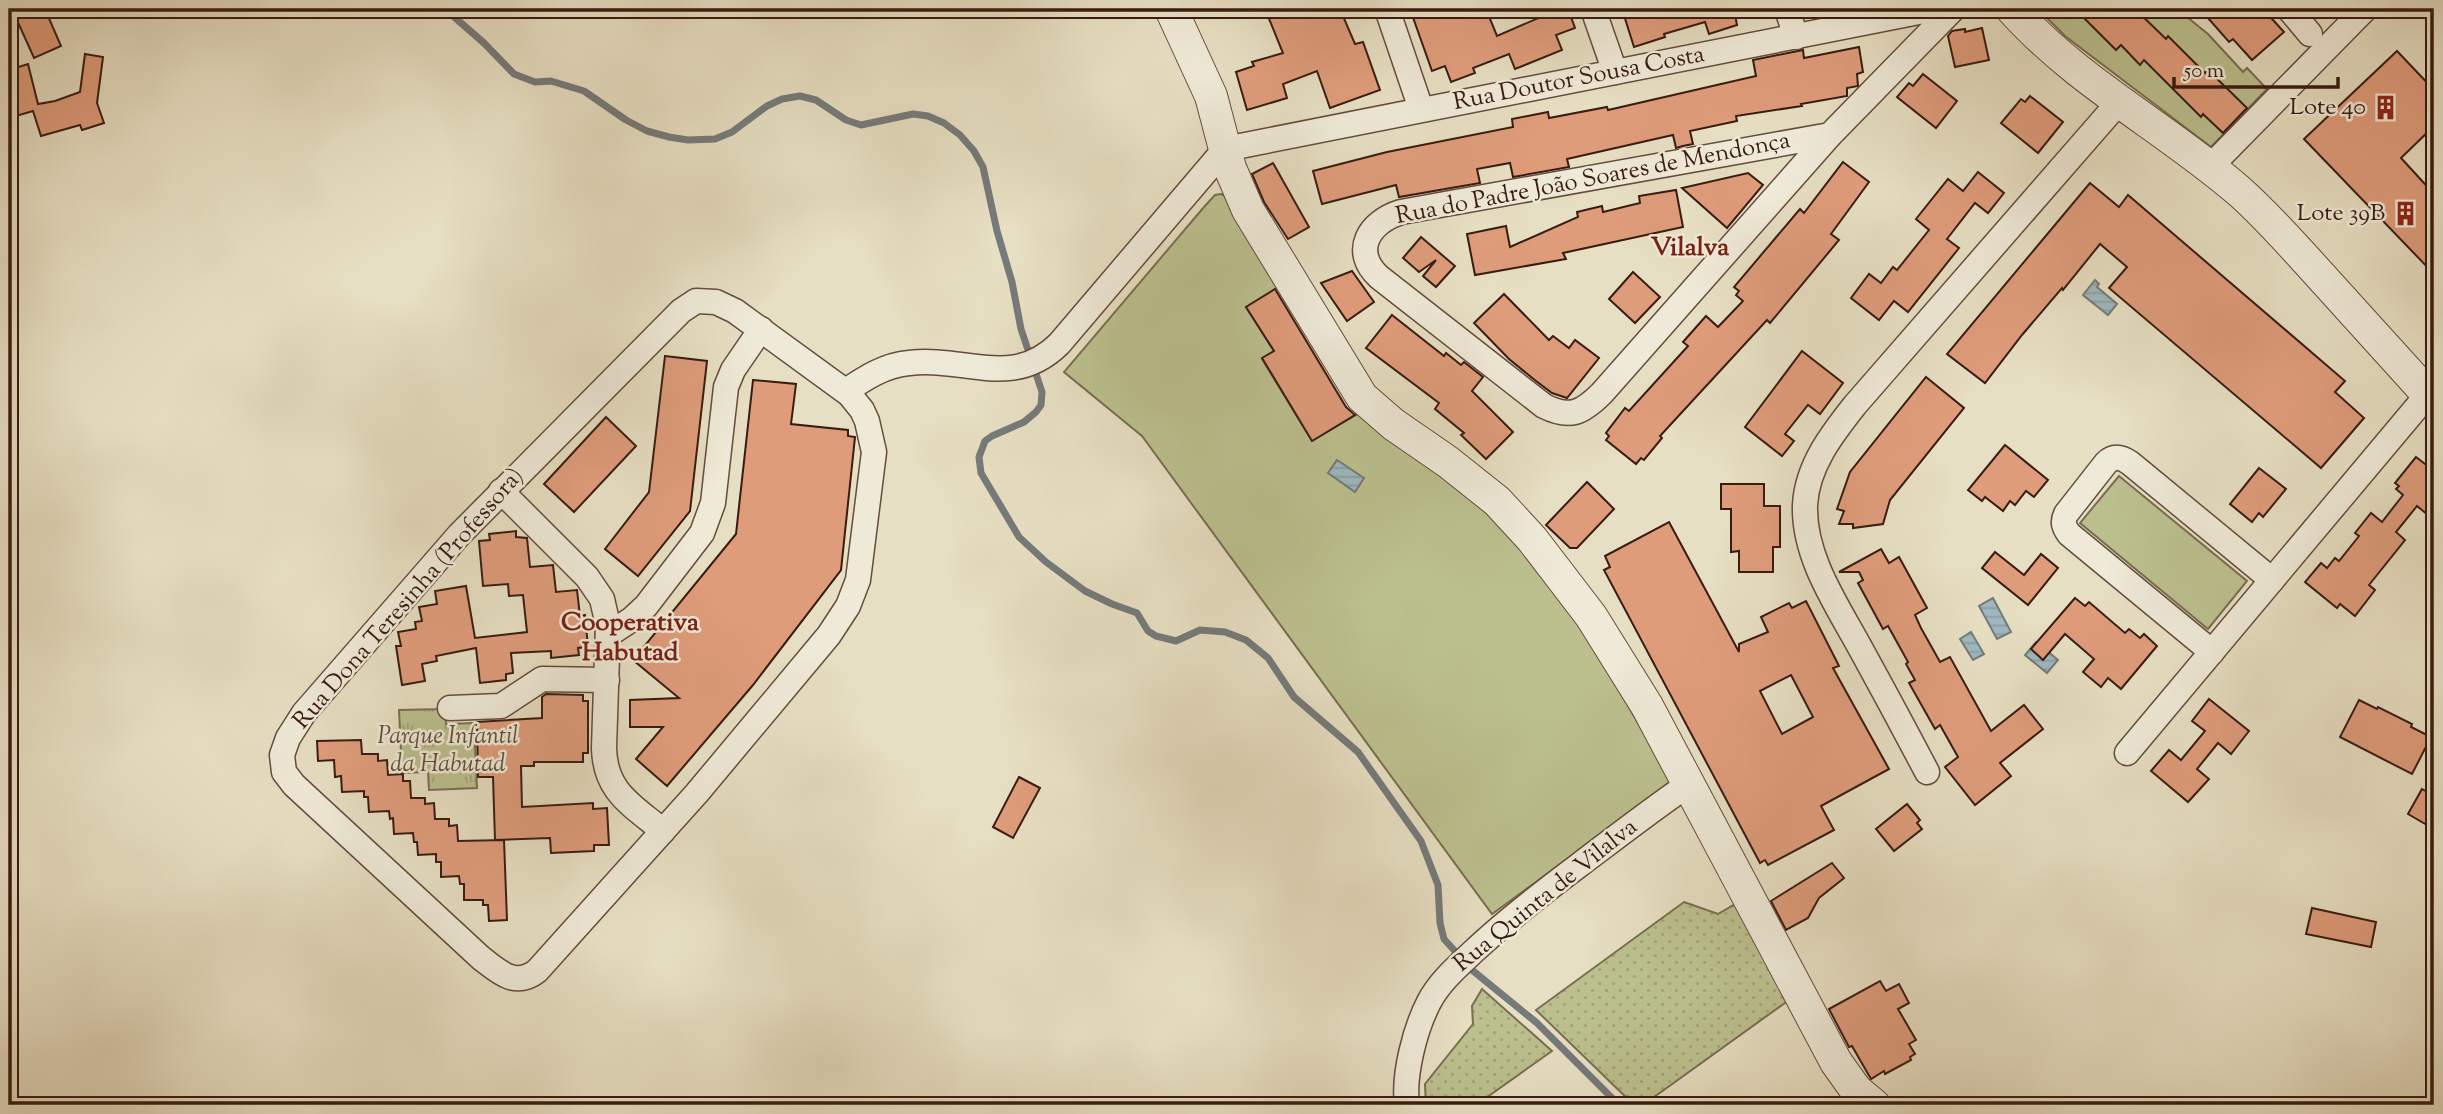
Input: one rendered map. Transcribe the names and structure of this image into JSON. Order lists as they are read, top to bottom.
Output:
{
  "streets": {
    "street": [
      "Rua Doutor Sousa Costa",
      "Rua do Padre João Soares de Mendonça",
      "Rua Dona Teresinha (Professora)",
      "Rua Quinta de Vilalva"
    ]
  },
  "districts": ["Vilalva", "Cooperativa Habutad"],
  "parks": ["Parque Infantil da Habutad"],
  "places": {
    "building": ["Lote 40", "Lote 39B"]
  },
  "scale_bar": "50 m"
}
